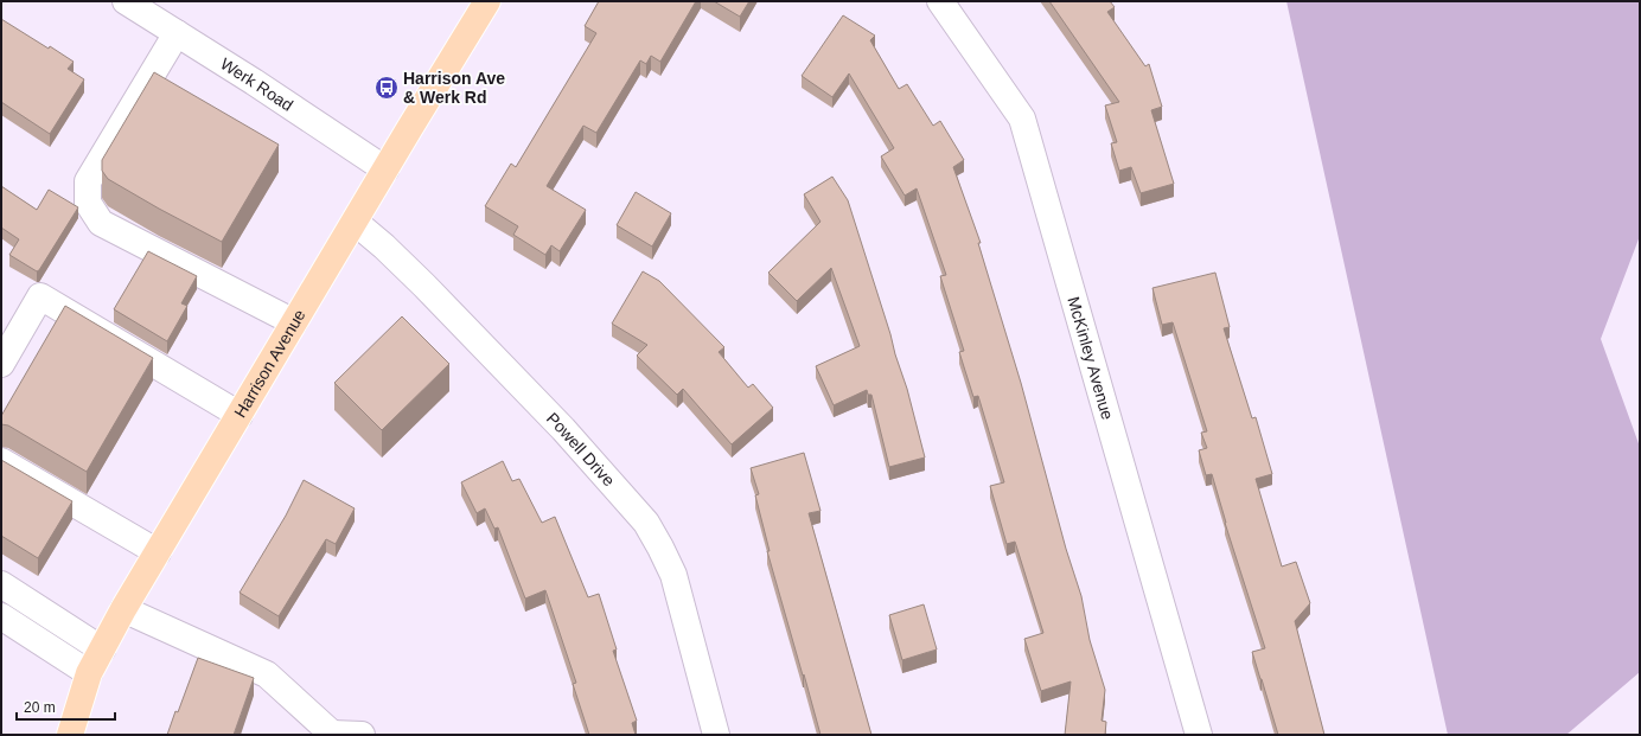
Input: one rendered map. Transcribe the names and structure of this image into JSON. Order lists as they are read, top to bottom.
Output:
{
  "streets": {
    "main road": ["Harrison Avenue"],
    "street": ["Werk Road", "McKinley Avenue", "Powell Drive"]
  },
  "crossings": [
    ["Werk Road", "Harrison Avenue"],
    ["Harrison Avenue", "Powell Drive"]
  ],
  "places": {
    "bus stop": ["Harrison Ave & Werk Rd"]
  },
  "scale_bar": "20 m"
}
